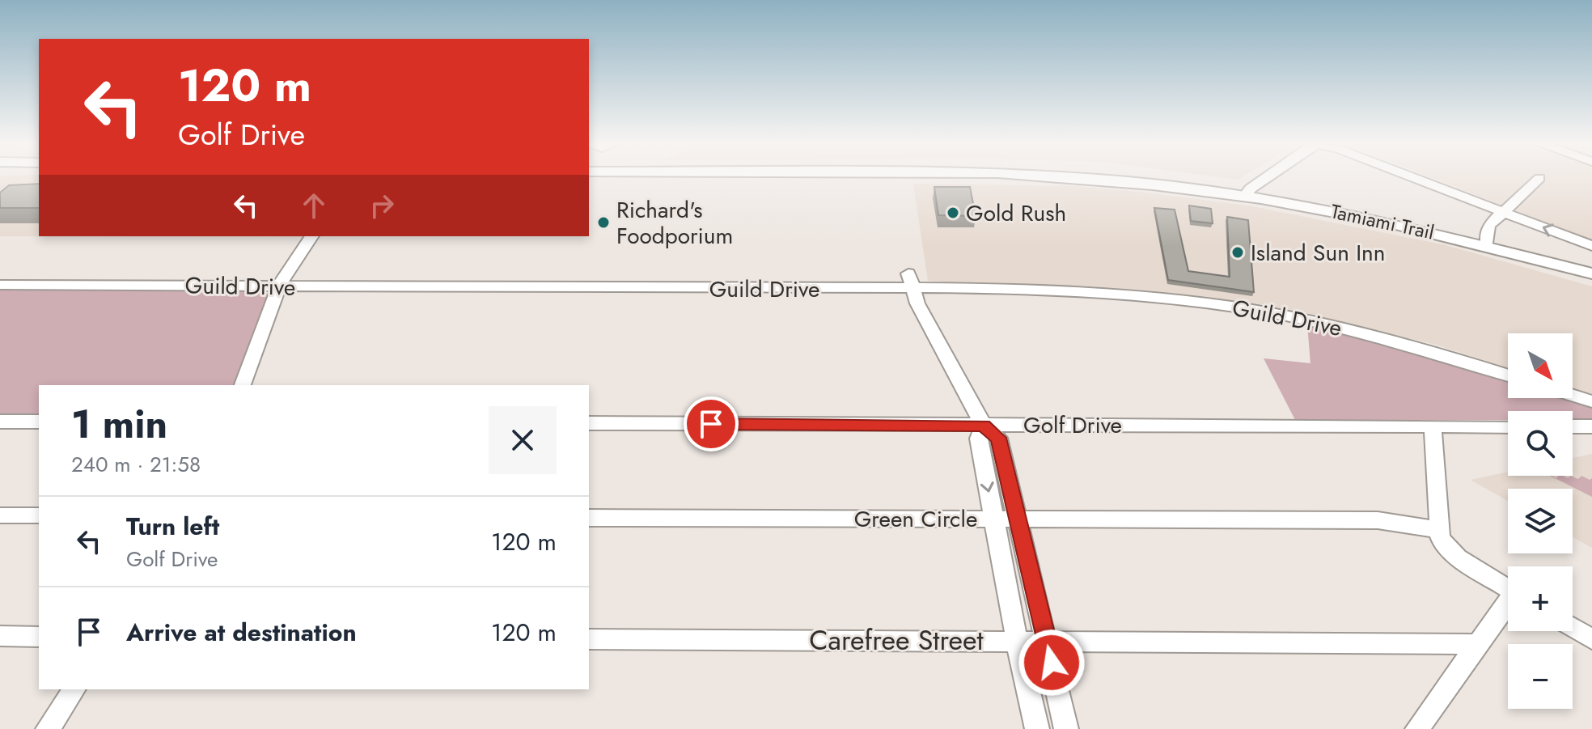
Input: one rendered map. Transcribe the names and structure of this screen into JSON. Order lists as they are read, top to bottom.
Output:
{
  "streets": {
    "main road": ["Tamiami Trail"],
    "street": [
      "Guild Drive",
      "Golf Drive",
      "Green Circle",
      "Carefree Street"
    ]
  },
  "places": ["Gold Rush", "Richard's Foodporium", "Island Sun Inn"],
  "north": "bottom right",
  "page": {
    "turn": ["120 m", "Golf Drive"],
    "map_buttons": ["+", "−"],
    "heading": ["1 min", "240 m · 21:58"],
    "list": [
      {
        "name": "Turn left",
        "note": "Golf Drive",
        "value": "120 m"
      },
      {
        "name": "Arrive at destination",
        "value": "120 m"
      }
    ]
  }
}
